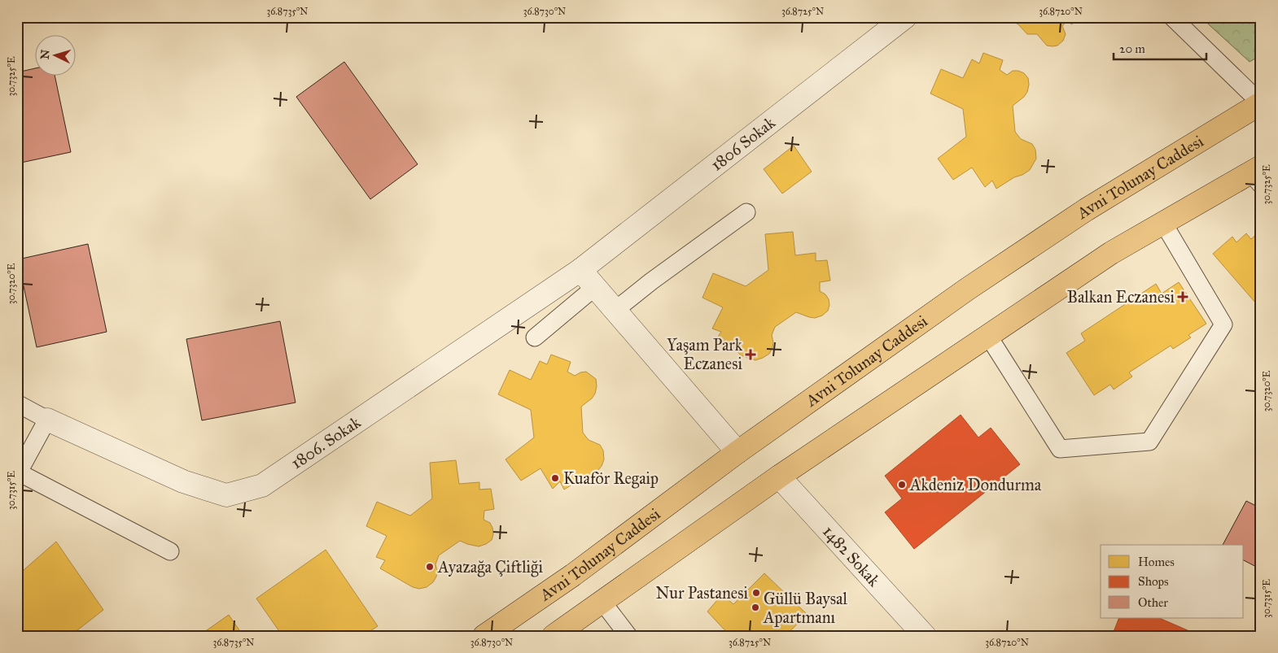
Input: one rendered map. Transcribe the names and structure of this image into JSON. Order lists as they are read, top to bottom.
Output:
{
  "streets": {
    "main road": ["Avni Tolunay Caddesi"],
    "street": ["1806 Sokak", "1806. Sokak", "1482 Sokak"]
  },
  "crossings": [
    ["1806 Sokak", "1806. Sokak"]
  ],
  "places": {
    "health": ["Balkan Eczanesi", "Yaşam Park Eczanesi"],
    "other": [
      "Kuaför Regaip",
      "Akdeniz Dondurma",
      "Ayazağa Çiftliği",
      "Nur Pastanesi",
      "Güllü Baysal Apartmanı"
    ]
  },
  "legend": ["Homes", "Shops", "Other"],
  "scale_bar": "20 m",
  "north": "left",
  "coordinates": [
    "36.8735°N",
    "36.8730°N",
    "36.8725°N",
    "36.8720°N",
    "30.7325°E",
    "30.7320°E",
    "30.7315°E"
  ]
}
